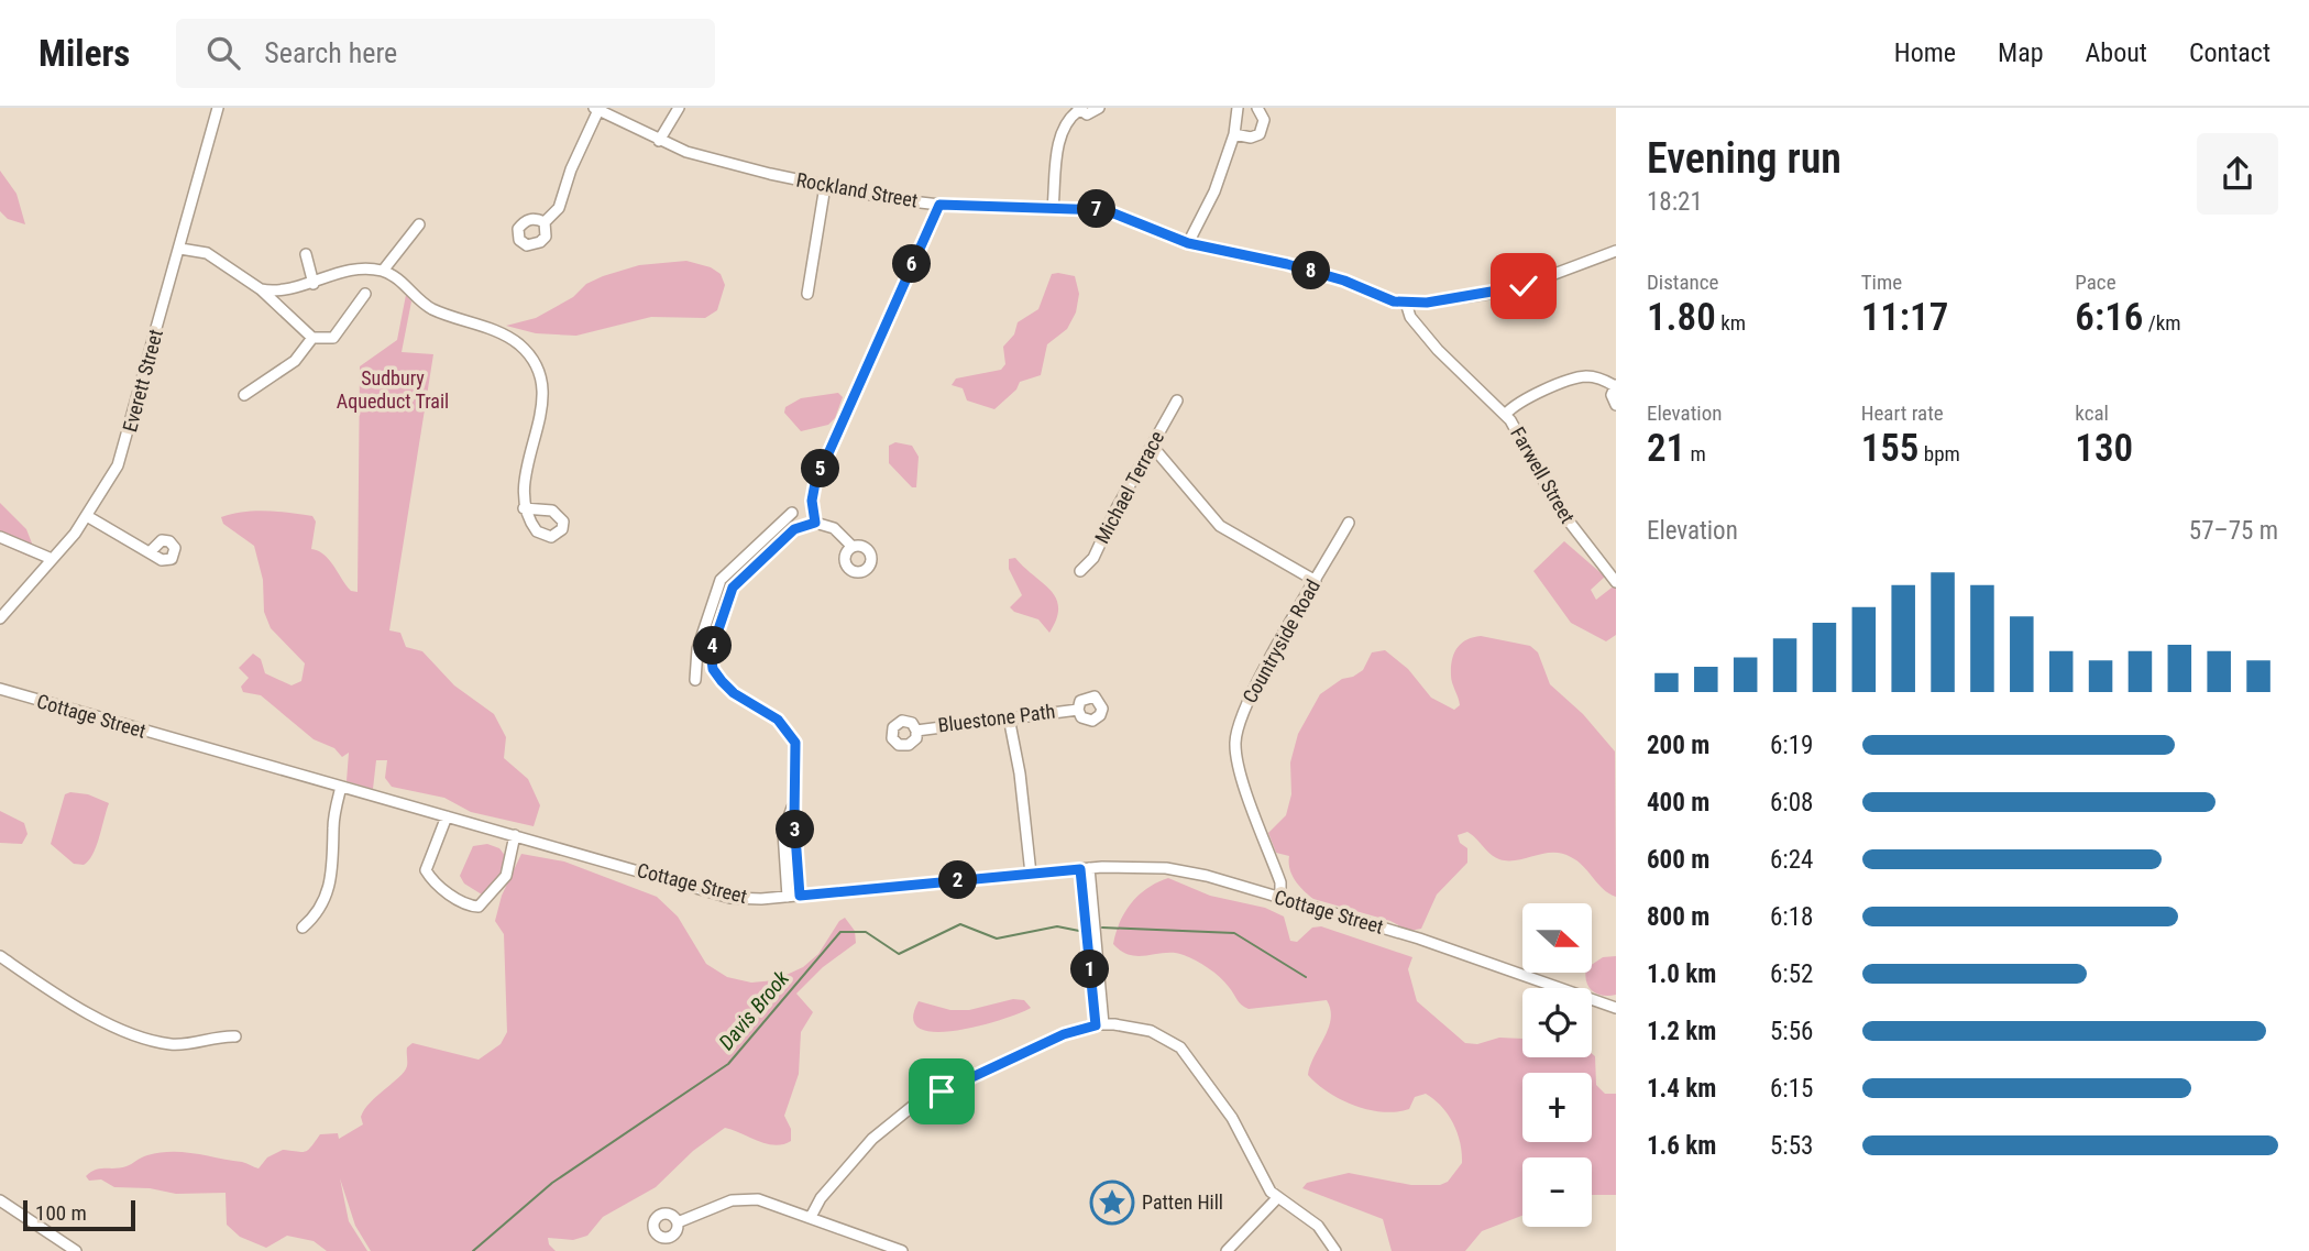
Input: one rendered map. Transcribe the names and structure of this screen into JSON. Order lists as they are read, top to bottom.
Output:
{
  "streets": {
    "street": [
      "Rockland Street",
      "Everett Street",
      "Farwell Street",
      "Michael Terrace",
      "Countryside Road",
      "Cottage Street",
      "Bluestone Path"
    ]
  },
  "crossings": [
    ["Rockland Street", "Farwell Street"],
    ["Countryside Road", "Cottage Street"]
  ],
  "water": ["Davis Brook"],
  "parks": ["Sudbury Aqueduct Trail"],
  "places": {
    "place": ["Patten Hill"]
  },
  "scale_bar": "100 m",
  "north": "right",
  "page": {
    "header": "Milers",
    "search": "Search here",
    "nav": [
      "Home",
      "Map",
      "About",
      "Contact"
    ],
    "heading": ["Evening run", "18:21"],
    "pins": [
      "7",
      "6",
      "8",
      "5",
      "4",
      "3",
      "2",
      "1"
    ],
    "stats": [
      ["Distance", "1.80 km"],
      ["Time", "11:17"],
      ["Pace", "6:16 /km"],
      ["Elevation", "21 m"],
      ["Heart rate", "155 bpm"],
      ["kcal", "130"]
    ],
    "chart": ["Elevation", "57–75 m"],
    "list": [
      {
        "name": "200 m",
        "note": "6:19"
      },
      {
        "name": "400 m",
        "note": "6:08"
      },
      {
        "name": "600 m",
        "note": "6:24"
      },
      {
        "name": "800 m",
        "note": "6:18"
      },
      {
        "name": "1.0 km",
        "note": "6:52"
      },
      {
        "name": "1.2 km",
        "note": "5:56"
      },
      {
        "name": "1.4 km",
        "note": "6:15"
      },
      {
        "name": "1.6 km",
        "note": "5:53"
      }
    ],
    "map_buttons": ["+", "−"],
    "scale": "100 m"
  }
}
